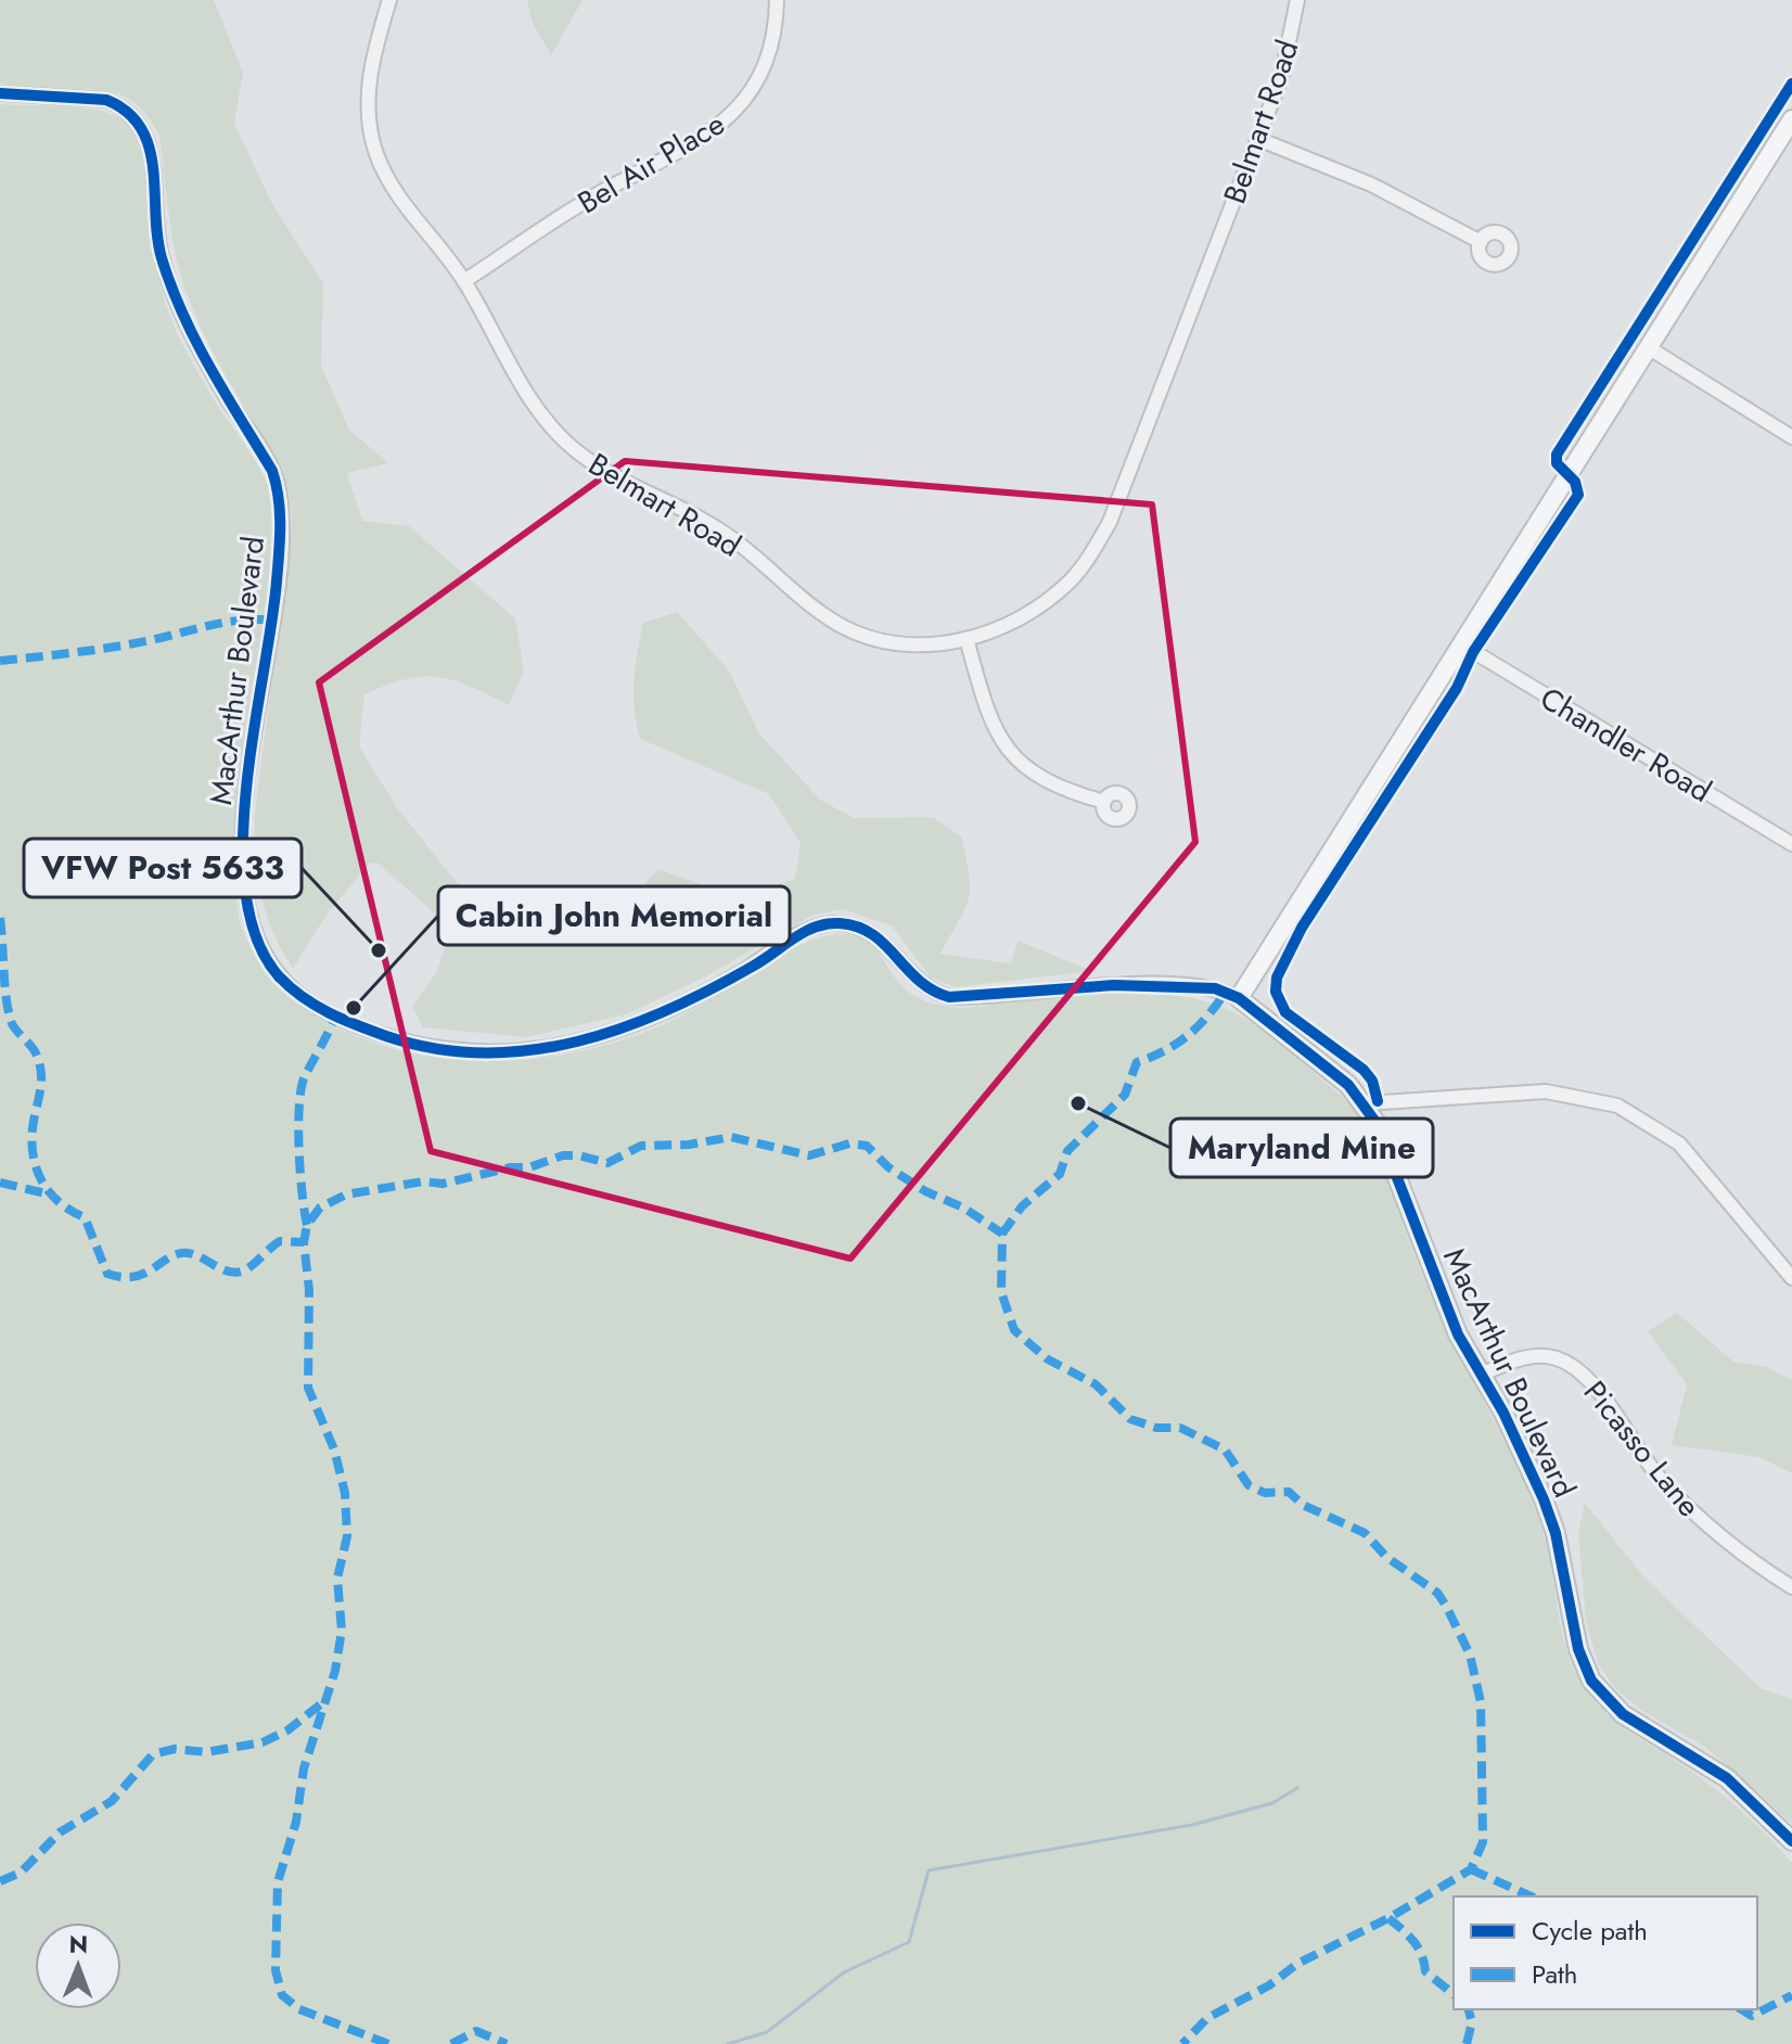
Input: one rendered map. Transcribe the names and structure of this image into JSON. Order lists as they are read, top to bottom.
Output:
{
  "streets": {
    "main road": ["MacArthur Boulevard"],
    "street": [
      "Belmart Road",
      "Bel Air Place",
      "Chandler Road",
      "Picasso Lane"
    ]
  },
  "crossings": [
    ["Belmart Road", "Bel Air Place"],
    ["MacArthur Boulevard", "Picasso Lane"]
  ],
  "places": ["VFW Post 5633", "Cabin John Memorial", "Maryland Mine"],
  "legend": ["Cycle path", "Path"],
  "north": "top"
}
